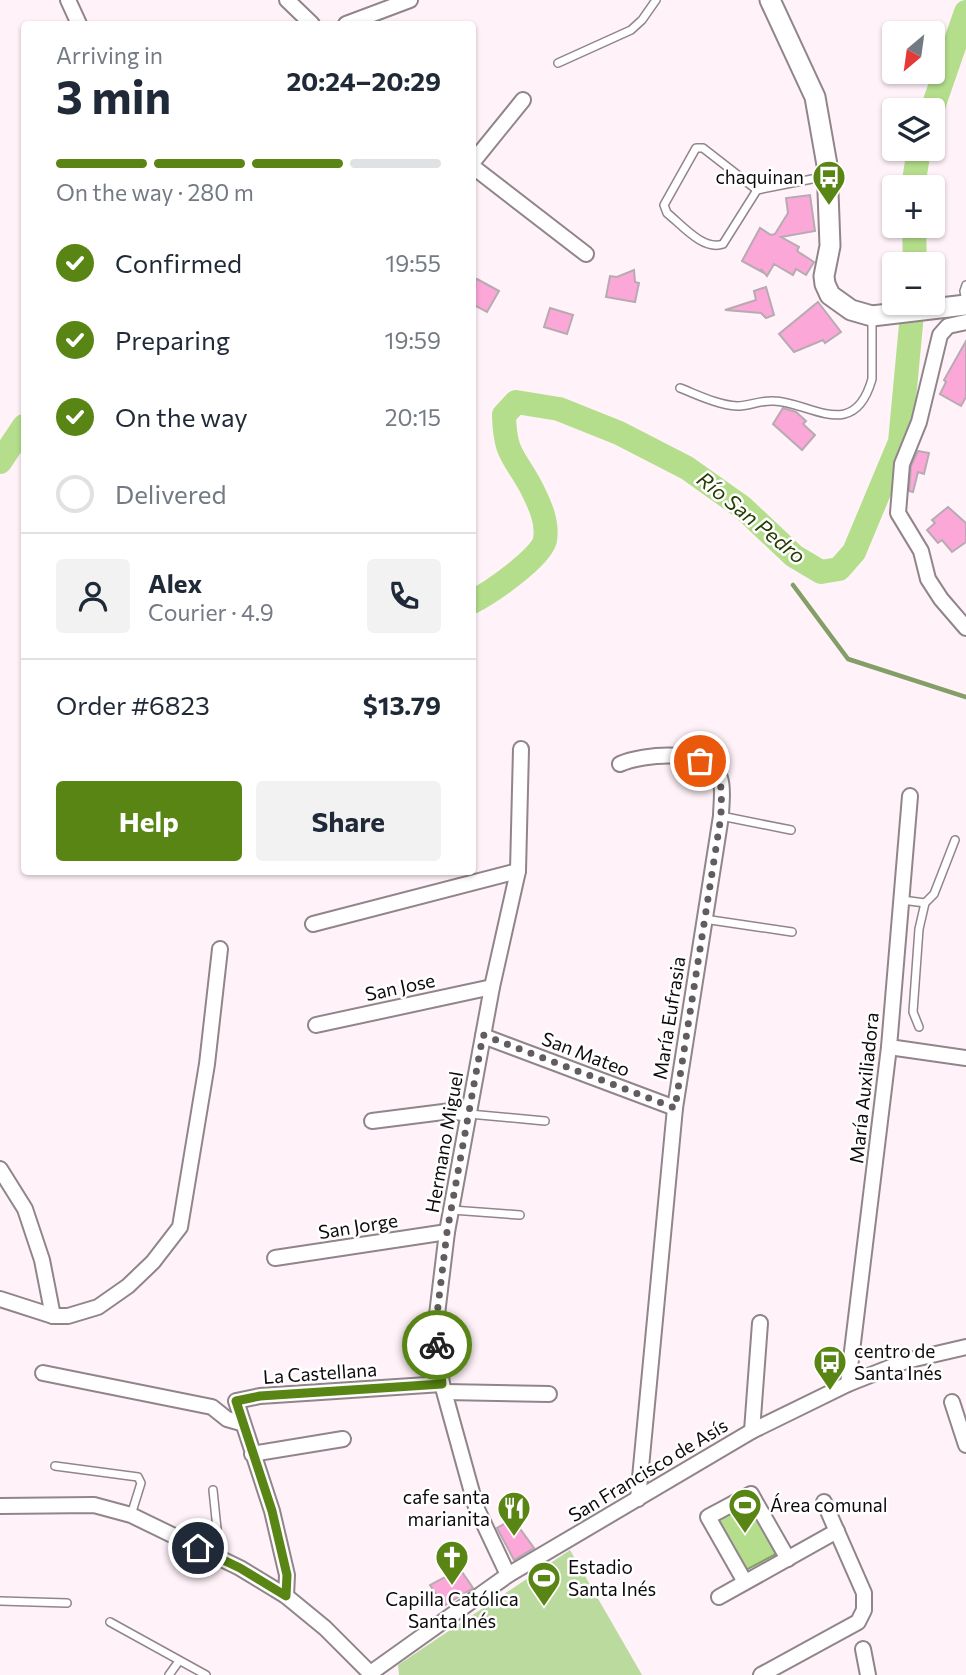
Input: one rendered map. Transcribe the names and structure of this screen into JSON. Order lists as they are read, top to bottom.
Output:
{
  "streets": {
    "street": [
      "San Jose",
      "María Eufrasia",
      "San Mateo",
      "María Auxiliadora",
      "Hermano Miguel",
      "San Jorge",
      "La Castellana",
      "San Francisco de Asís"
    ]
  },
  "crossings": [
    ["San Jose", "Hermano Miguel"],
    ["María Eufrasia", "San Mateo"],
    ["María Eufrasia", "San Francisco de Asís"],
    ["San Mateo", "Hermano Miguel"],
    ["María Auxiliadora", "San Francisco de Asís"],
    ["Hermano Miguel", "San Jorge"],
    ["Hermano Miguel", "La Castellana"],
    ["Hermano Miguel", "San Francisco de Asís"]
  ],
  "water": ["Río San Pedro"],
  "places": {
    "bus stop": ["chaquinan", "centro de Santa Inés"],
    "sports": ["Área comunal", "Estadio Santa Inés"],
    "restaurant": ["cafe santa marianita"],
    "church": ["Capilla Católica Santa Inés"]
  },
  "north": "bottom left",
  "page": {
    "map_buttons": ["+", "−"],
    "heading": ["3 min", "Arriving in", "20:24–20:29"],
    "panel": [
      "Alex",
      "Courier · 4.9",
      "Order #6823",
      "$13.79"
    ],
    "bar": "On the way · 280 m",
    "list": [
      ["Confirmed", "19:55"],
      ["Preparing", "19:59"],
      ["On the way", "20:15"],
      "Delivered"
    ],
    "buttons": ["Help", "Share"]
  }
}
